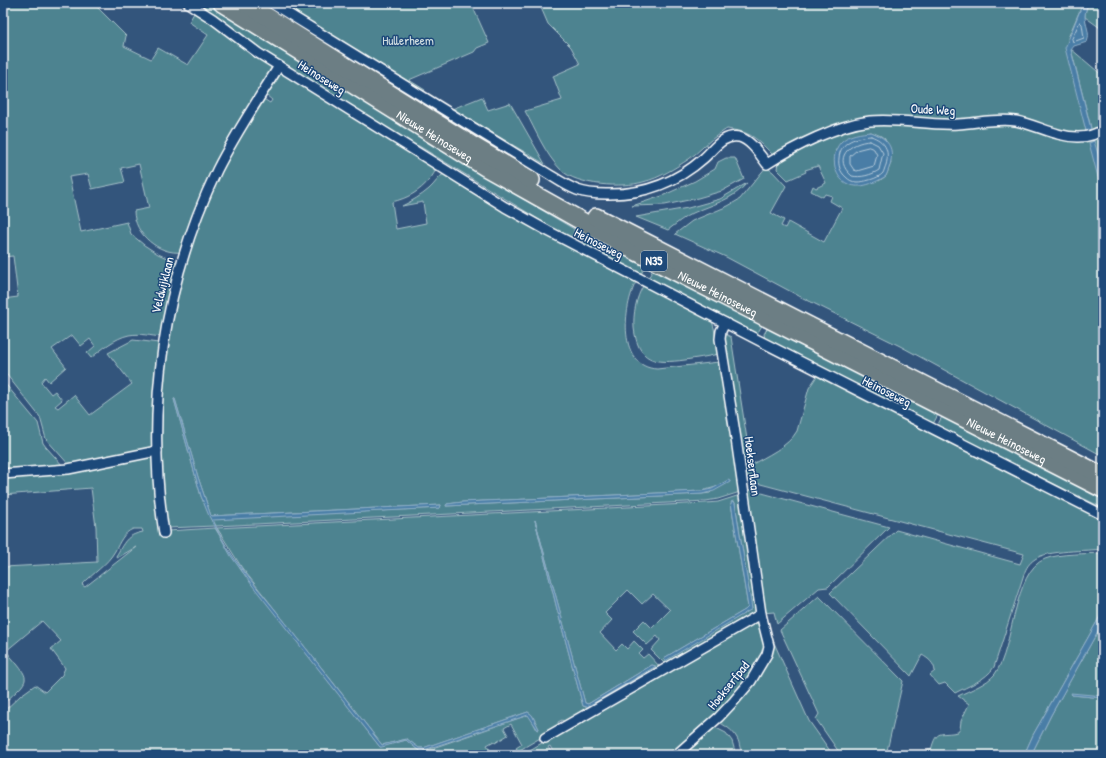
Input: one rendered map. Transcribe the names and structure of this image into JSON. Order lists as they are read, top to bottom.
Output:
{
  "streets": {
    "highway": ["Nieuwe Heinoseweg", "N35"],
    "street": [
      "Heinoseweg",
      "Oude Weg",
      "Veldwijklaan",
      "Hoekserflaan",
      "Hoekserfpad"
    ]
  },
  "crossings": [
    ["Heinoseweg", "Veldwijklaan"],
    ["Heinoseweg", "Hoekserflaan"],
    ["Hoekserflaan", "Hoekserfpad"]
  ],
  "parks": ["Hullerheem"]
}
